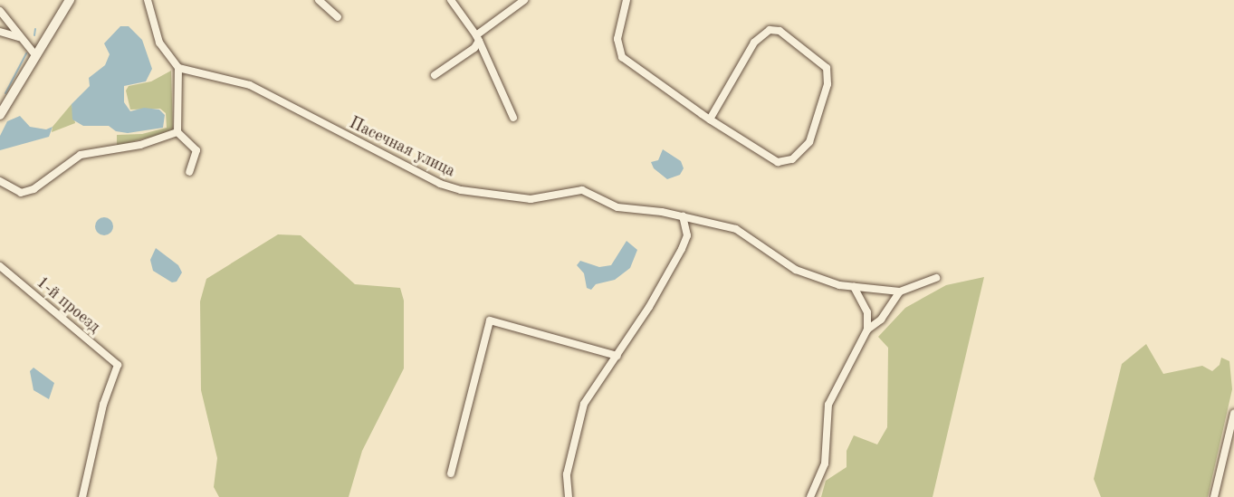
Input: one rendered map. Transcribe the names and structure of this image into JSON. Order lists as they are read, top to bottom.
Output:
{
  "streets": {
    "street": ["Пасечная улица", "1-й проезд"]
  }
}
